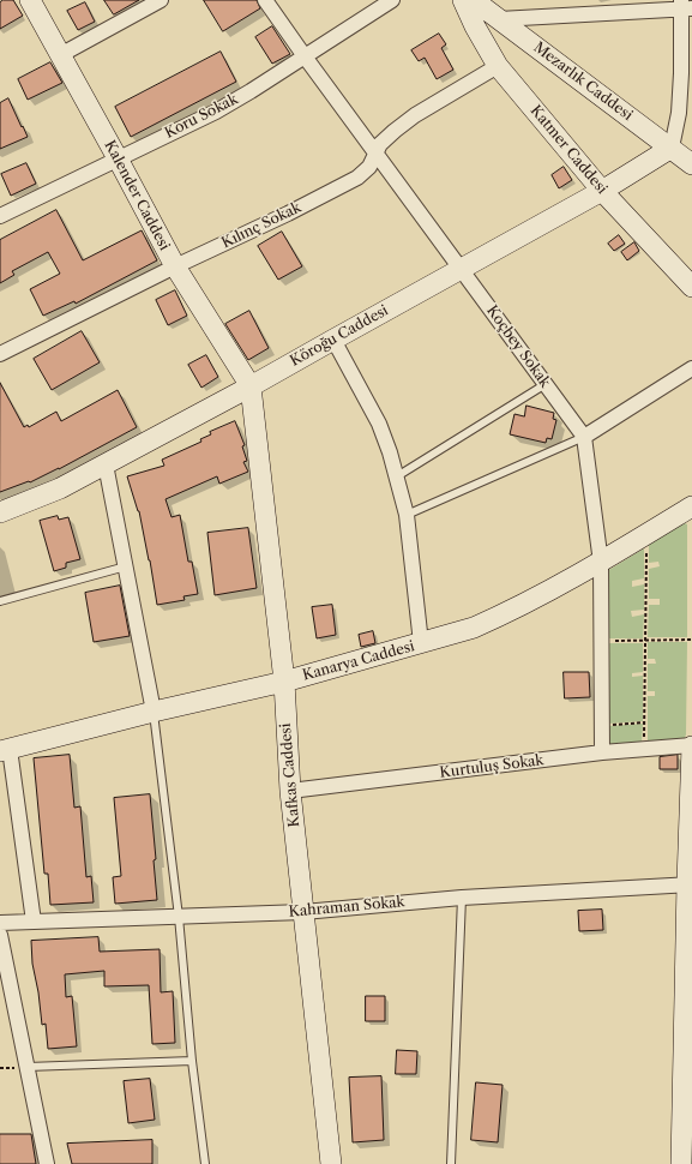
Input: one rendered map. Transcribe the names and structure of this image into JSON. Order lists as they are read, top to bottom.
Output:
{
  "streets": {
    "street": [
      "Mezarlık Caddesi",
      "Koru Sokak",
      "Katmer Caddesi",
      "Kalender Caddesi",
      "Kılınç Sokak",
      "Köroğu Caddesi",
      "Koçbey Sokak",
      "Kanarya Caddesi",
      "Kurtuluş Sokak",
      "Kafkas Caddesi",
      "Kahraman Sokak"
    ]
  },
  "crossings": [
    ["Mezarlık Caddesi", "Köroğu Caddesi"],
    ["Koru Sokak", "Kalender Caddesi"],
    ["Koru Sokak", "Koçbey Sokak"],
    ["Katmer Caddesi", "Kılınç Sokak"],
    ["Katmer Caddesi", "Köroğu Caddesi"],
    ["Kalender Caddesi", "Kılınç Sokak"],
    ["Kalender Caddesi", "Köroğu Caddesi"],
    ["Kalender Caddesi", "Kafkas Caddesi"],
    ["Kılınç Sokak", "Koçbey Sokak"],
    ["Köroğu Caddesi", "Koçbey Sokak"],
    ["Köroğu Caddesi", "Kafkas Caddesi"],
    ["Koçbey Sokak", "Kanarya Caddesi"],
    ["Koçbey Sokak", "Kurtuluş Sokak"],
    ["Kanarya Caddesi", "Kafkas Caddesi"],
    ["Kurtuluş Sokak", "Kafkas Caddesi"],
    ["Kafkas Caddesi", "Kahraman Sokak"]
  ]
}
